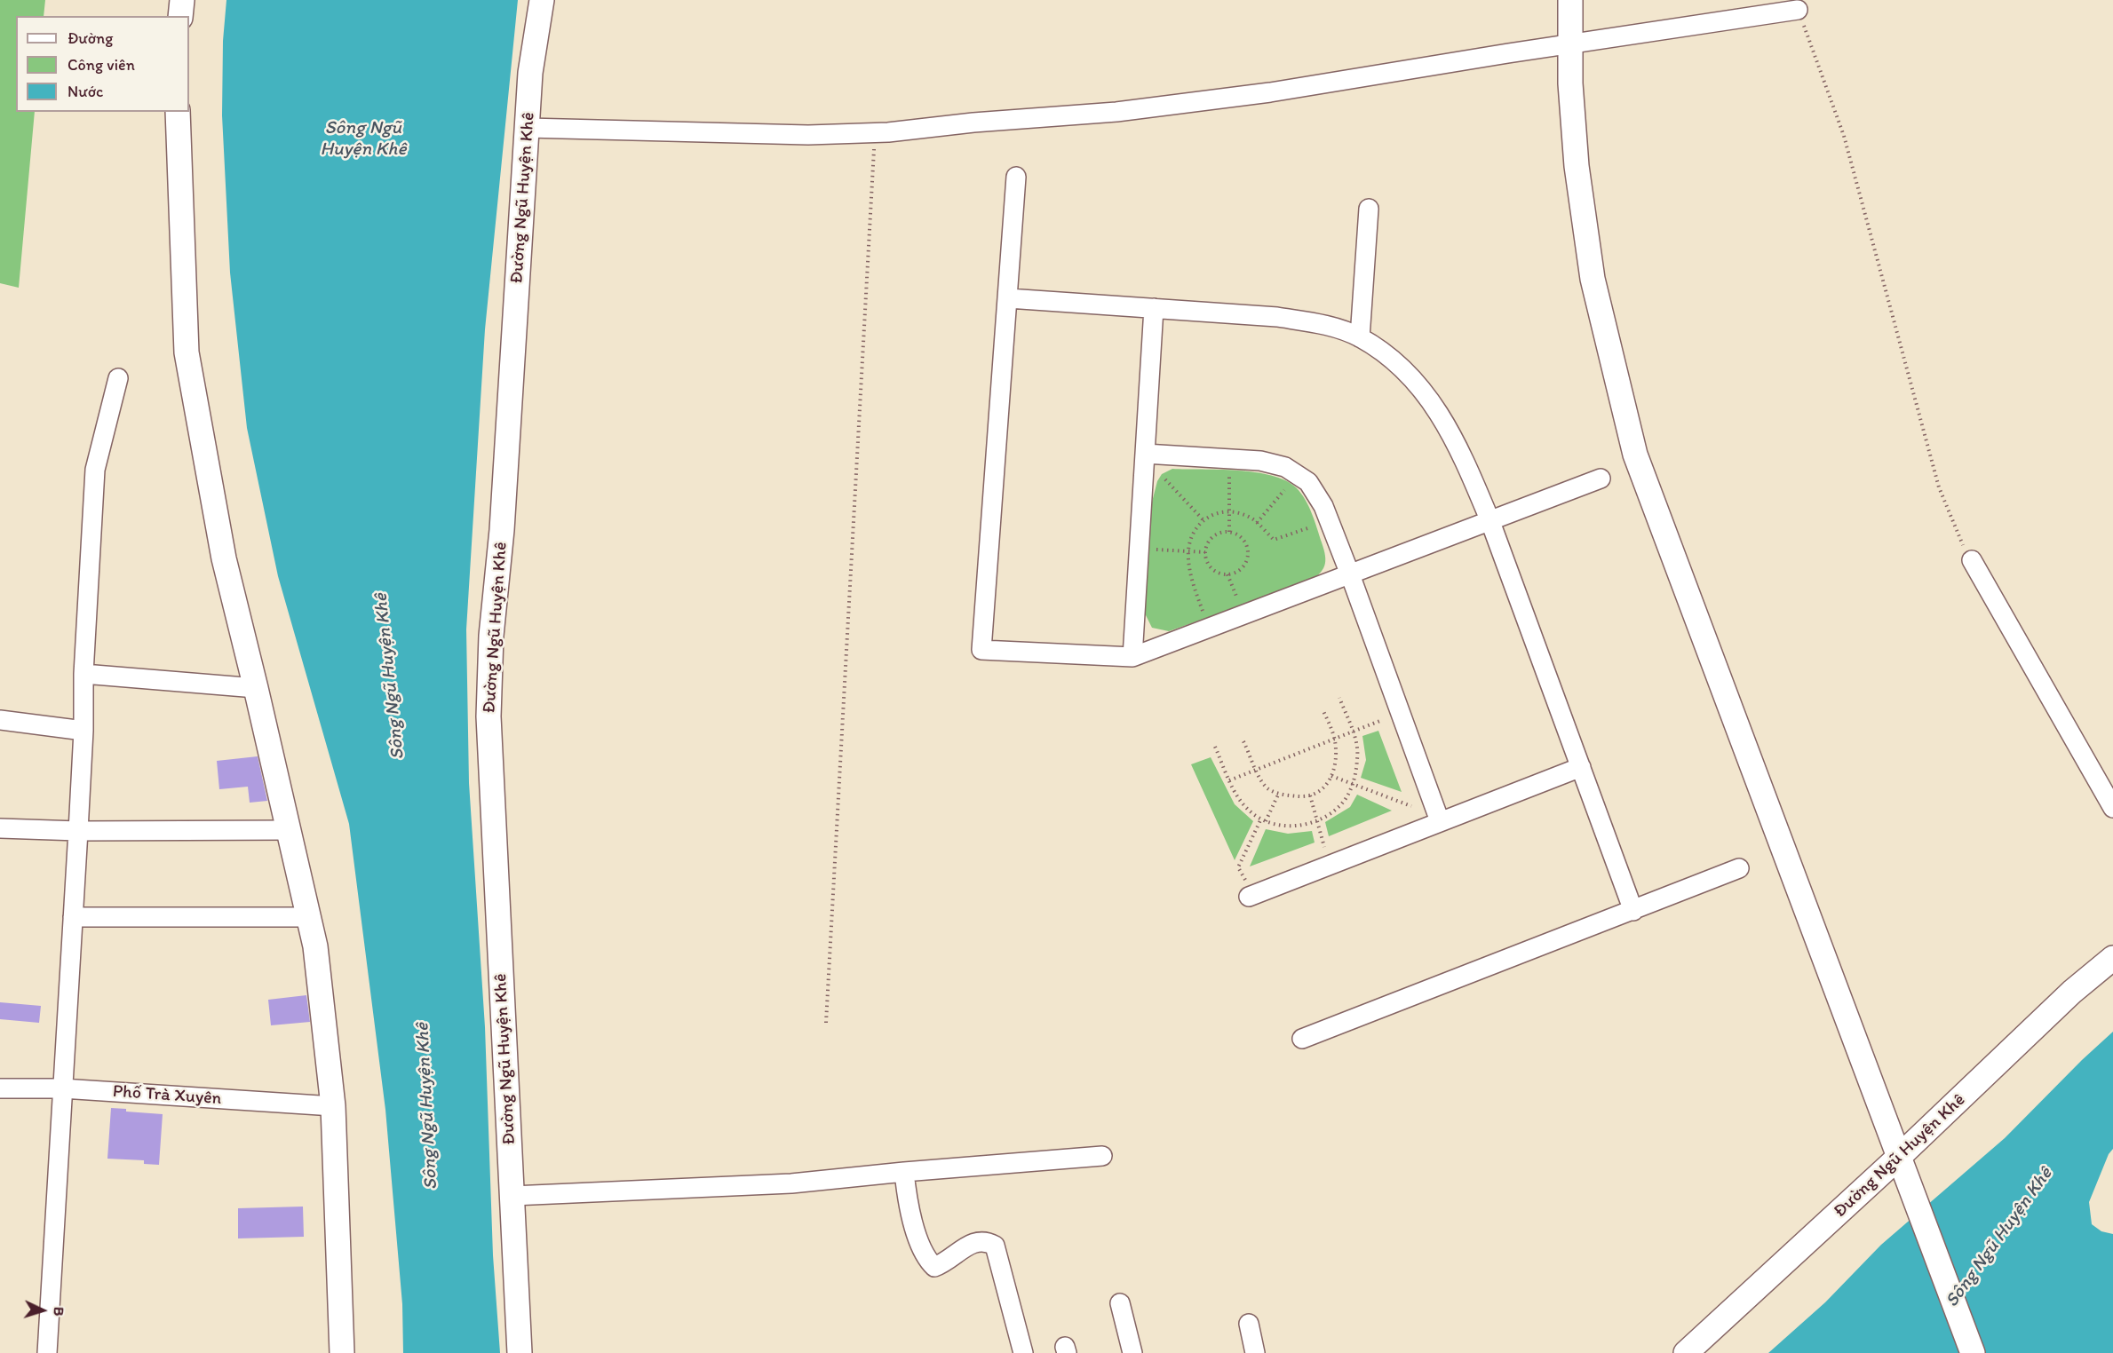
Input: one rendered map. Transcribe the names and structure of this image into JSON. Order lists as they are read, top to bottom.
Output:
{
  "streets": {
    "street": ["Đường Ngũ Huyện Khê", "Phố Trà Xuyên"]
  },
  "water": ["Sông Ngũ Huyện Khê"],
  "legend": ["Đường", "Công viên", "Nước"],
  "north": "right"
}
